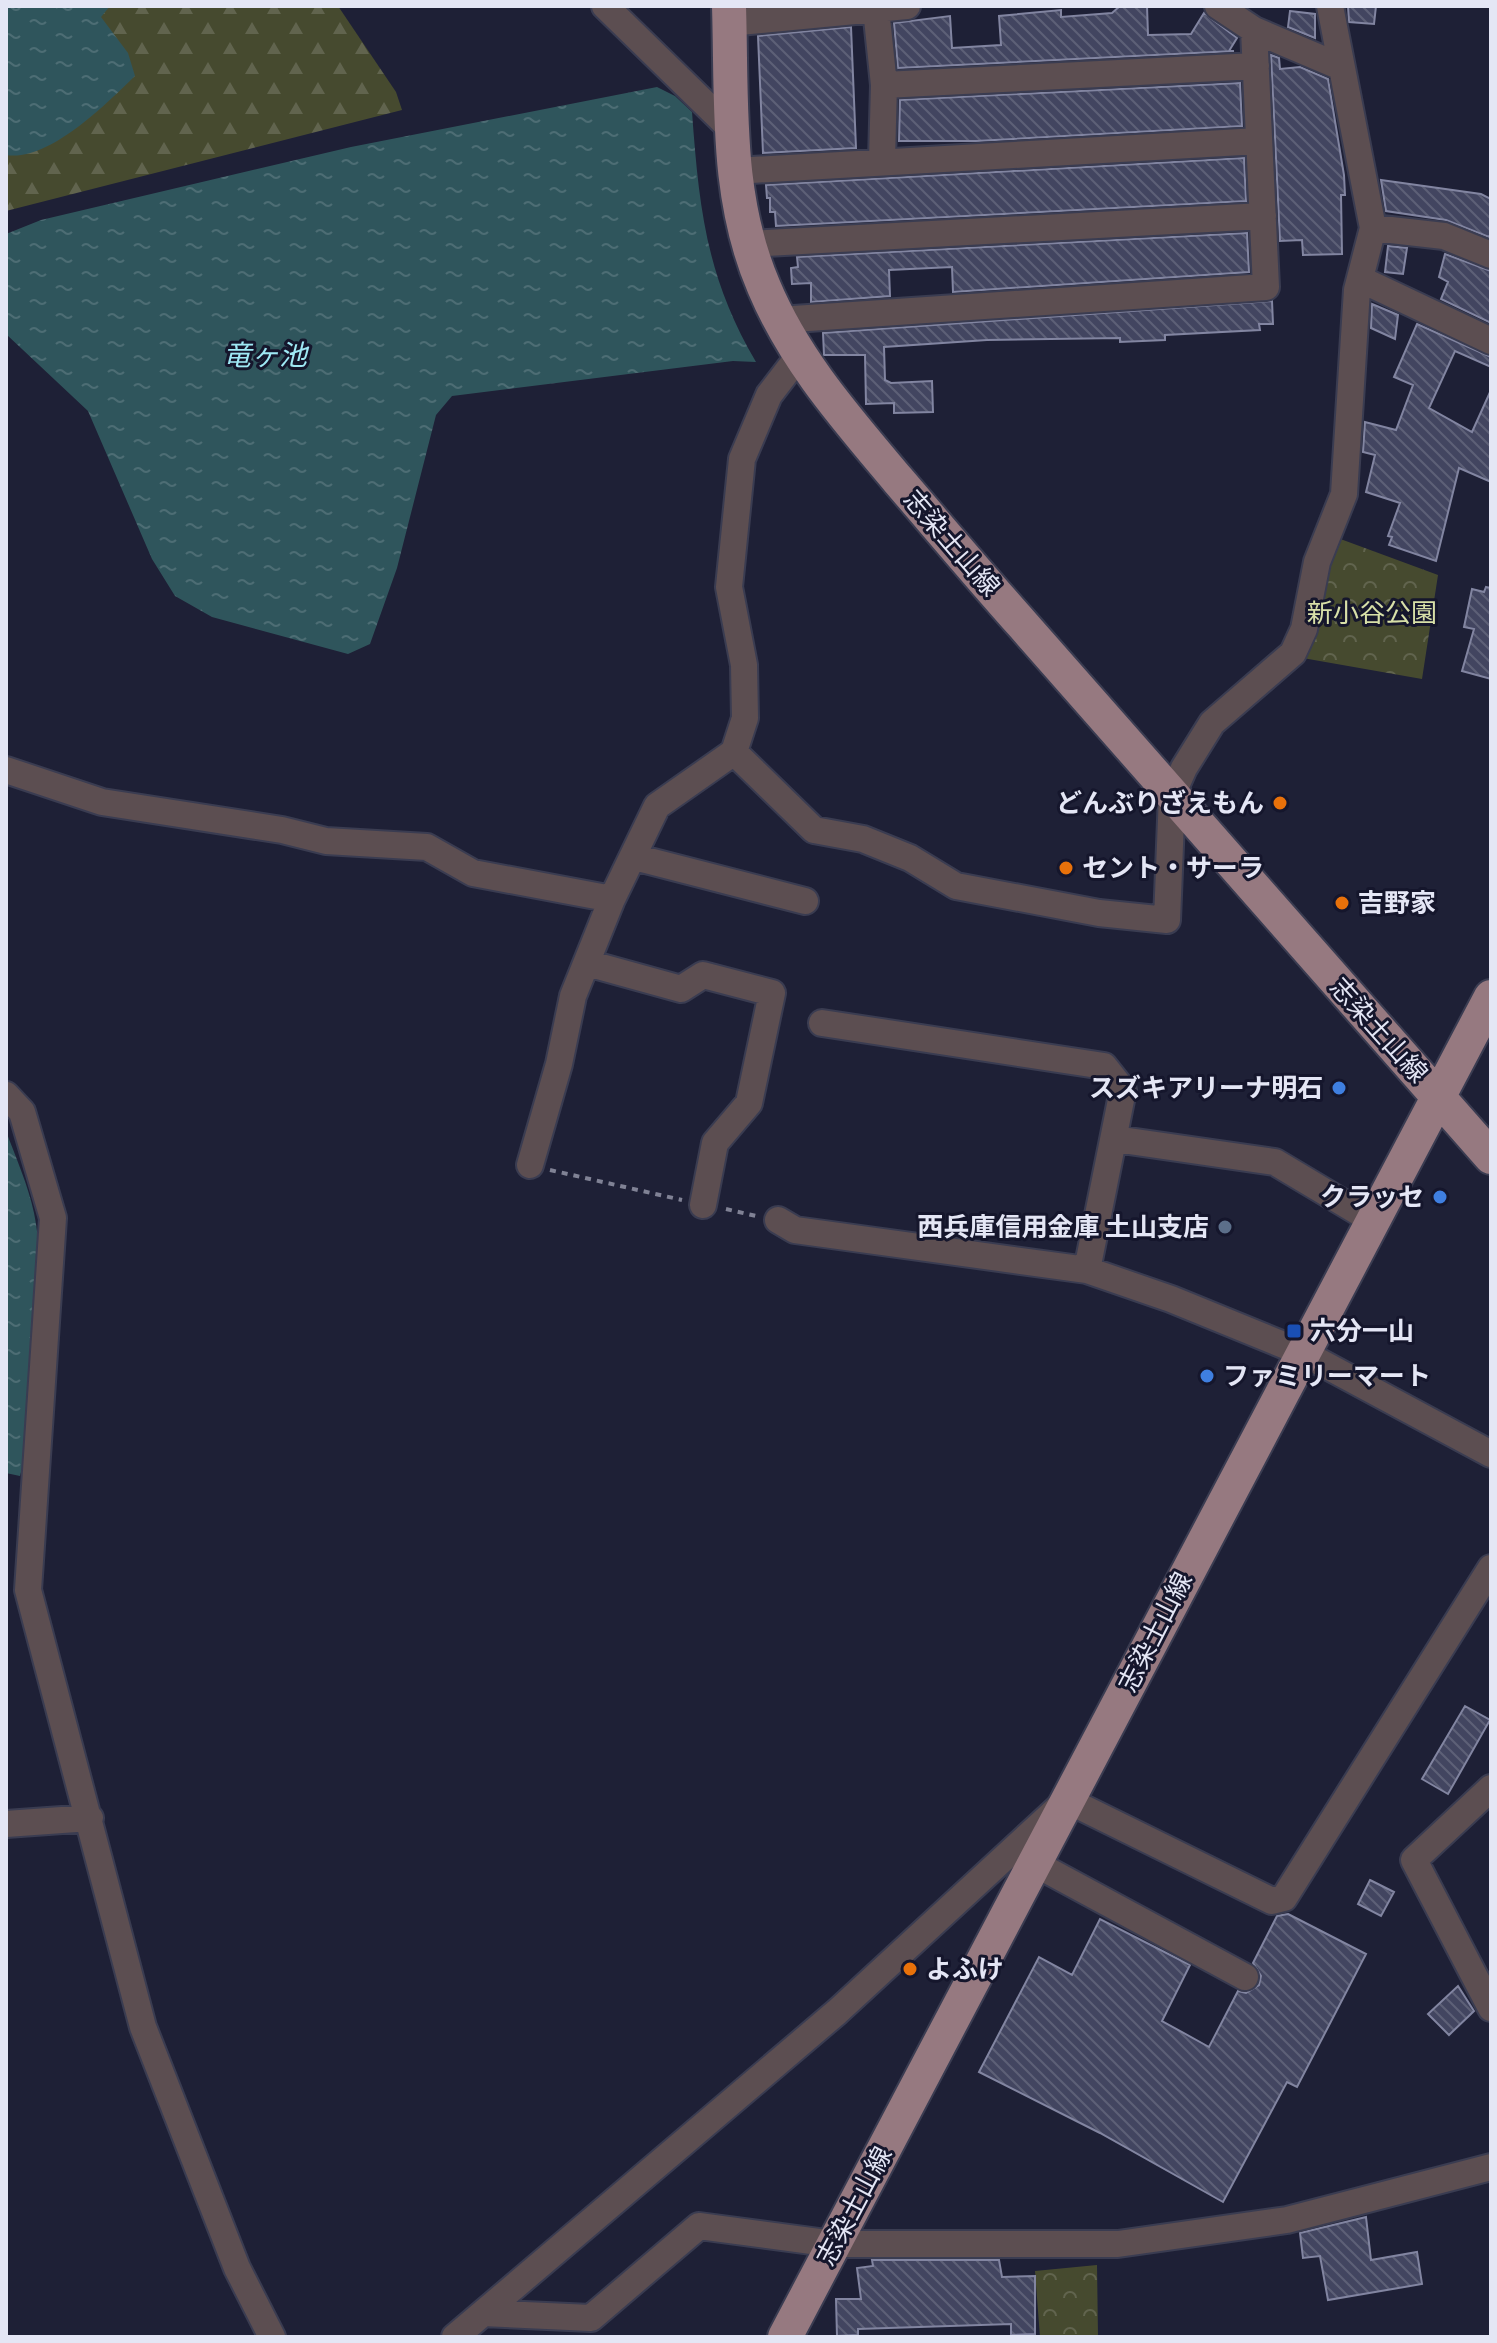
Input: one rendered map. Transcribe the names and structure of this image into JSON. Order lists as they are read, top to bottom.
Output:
{
  "streets": {
    "main road": ["志染土山線"]
  },
  "water": ["竜ヶ池"],
  "parks": ["新小谷公園"],
  "places": {
    "other": [
      "どんぶりざえもん",
      "セント・サーラ",
      "吉野家",
      "スズキアリーナ明石",
      "クラッセ",
      "西兵庫信用金庫 土山支店",
      "ファミリーマート",
      "よふけ"
    ],
    "transit": ["六分一山"]
  }
}
